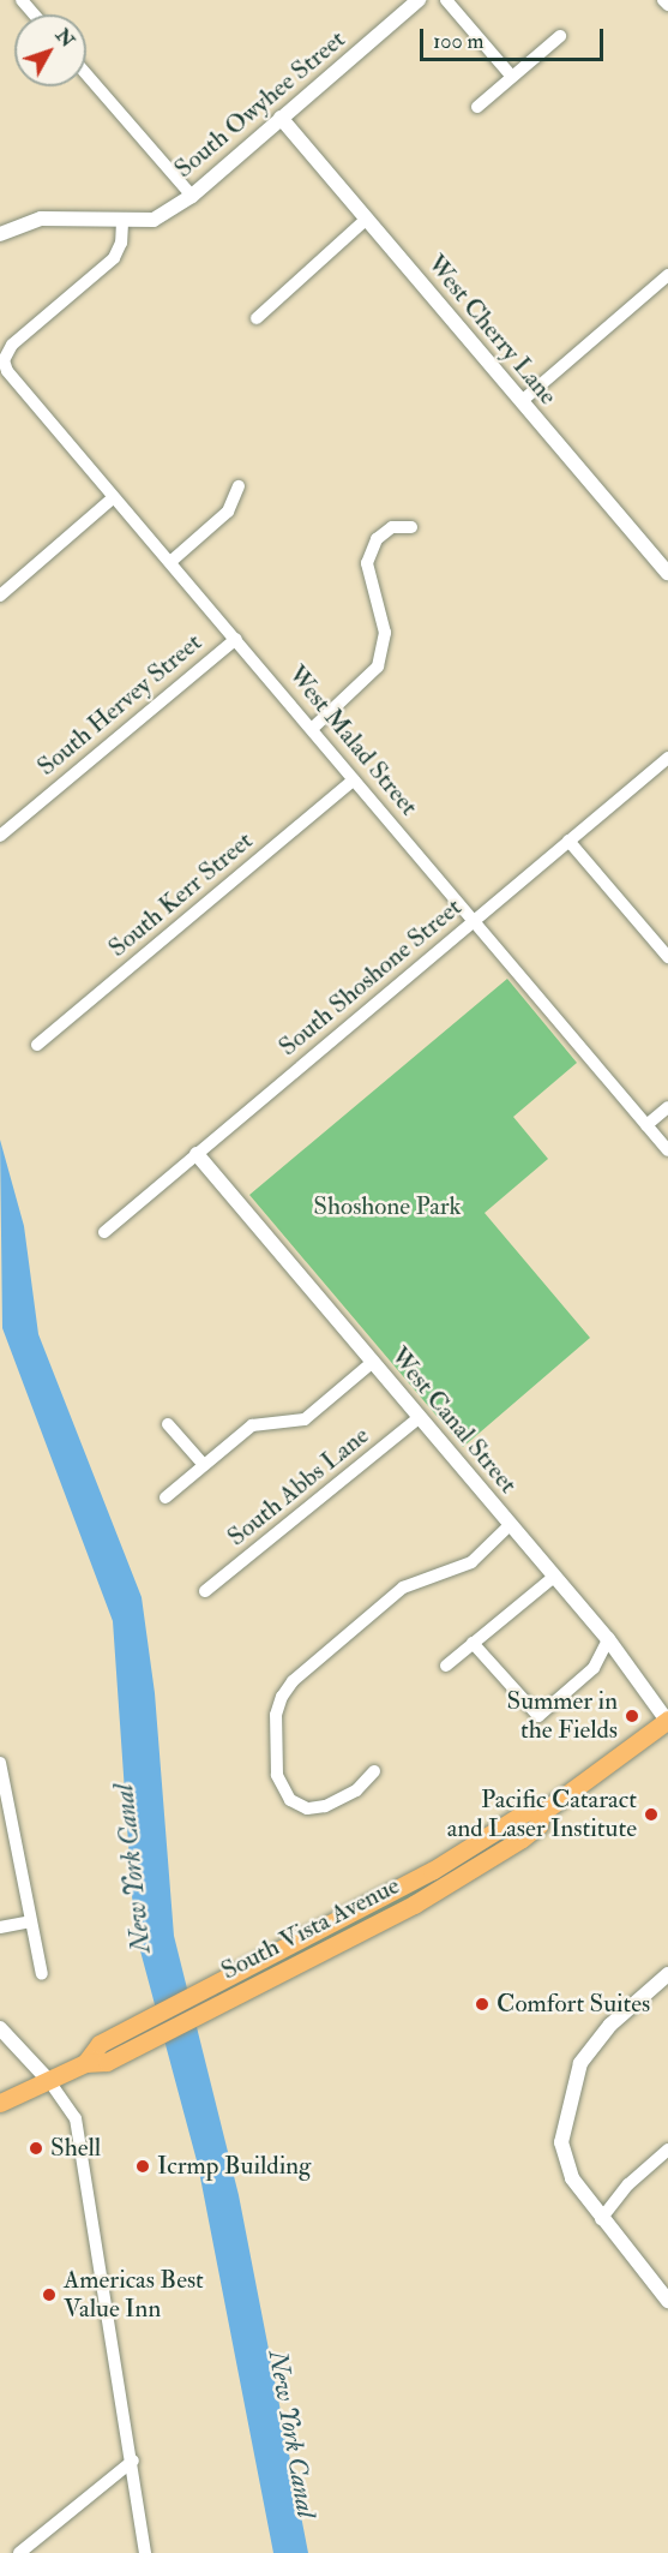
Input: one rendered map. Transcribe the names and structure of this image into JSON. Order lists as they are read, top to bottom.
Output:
{
  "streets": {
    "main road": ["South Vista Avenue"],
    "street": [
      "South Owyhee Street",
      "West Cherry Lane",
      "South Hervey Street",
      "West Malad Street",
      "South Kerr Street",
      "South Shoshone Street",
      "West Canal Street",
      "South Abbs Lane"
    ]
  },
  "crossings": [
    ["South Owyhee Street", "West Cherry Lane"],
    ["South Owyhee Street", "West Malad Street"],
    ["South Hervey Street", "West Malad Street"],
    ["West Malad Street", "South Kerr Street"],
    ["West Malad Street", "South Shoshone Street"],
    ["South Shoshone Street", "West Canal Street"],
    ["West Canal Street", "South Abbs Lane"],
    ["West Canal Street", "South Vista Avenue"]
  ],
  "water": ["New York Canal"],
  "parks": ["Shoshone Park"],
  "places": [
    "Summer in the Fields",
    "Pacific Cataract and Laser Institute",
    "Comfort Suites",
    "Shell",
    "Icrmp Building",
    "Americas Best Value Inn"
  ],
  "scale_bar": "100 m",
  "north": "top right"
}
